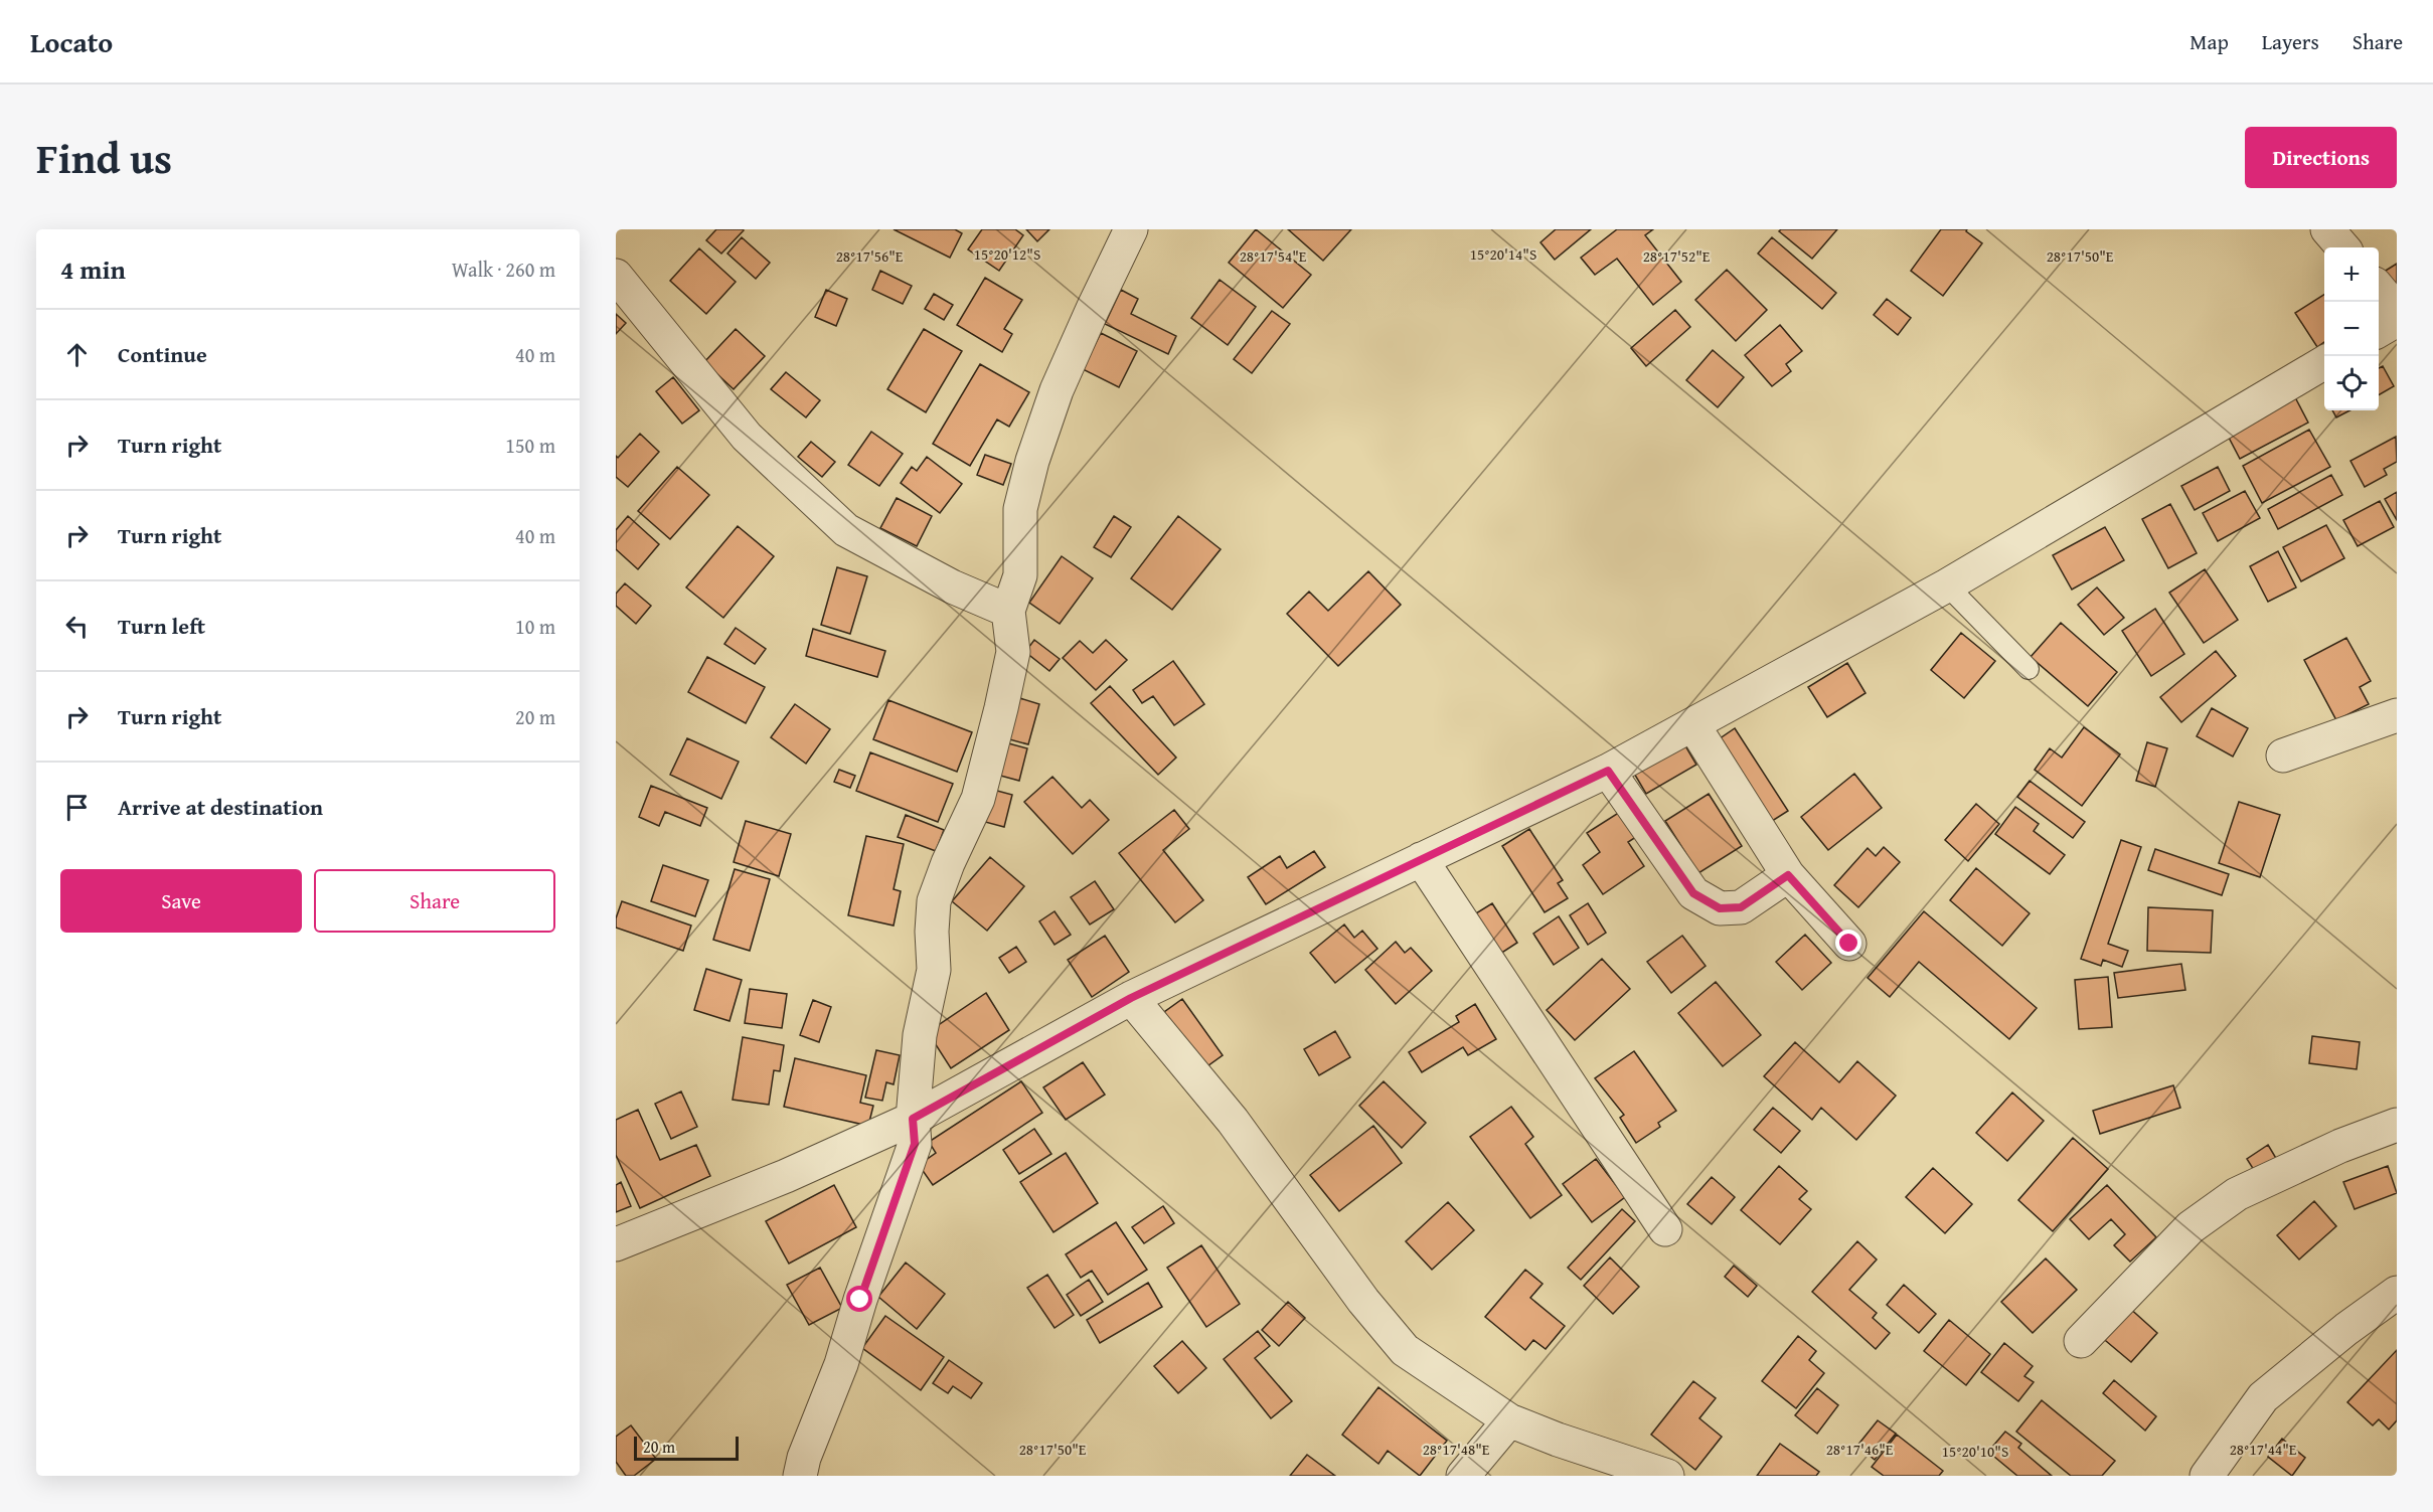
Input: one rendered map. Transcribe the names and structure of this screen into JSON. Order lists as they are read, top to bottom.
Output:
{
  "scale_bar": "20 m",
  "page": {
    "header": "Locato",
    "nav": ["Map", "Layers", "Share"],
    "title": "Find us",
    "buttons": [
      "Directions",
      ["Save", "Share"]
    ],
    "heading": ["4 min", "Walk · 260 m"],
    "map_buttons": ["+", "−"],
    "list": [
      ["Continue", "40 m"],
      ["Turn right", "150 m"],
      ["Turn right", "40 m"],
      ["Turn left", "10 m"],
      ["Turn right", "20 m"],
      "Arrive at destination"
    ],
    "scale": "20 m"
  },
  "coordinates": [
    "15°20'12\"S",
    "15°20'14\"S",
    "28°17'56\"E",
    "28°17'54\"E",
    "28°17'52\"E",
    "28°17'50\"E",
    "28°17'48\"E",
    "28°17'46\"E",
    "28°17'44\"E",
    "15°20'10\"S"
  ]
}
